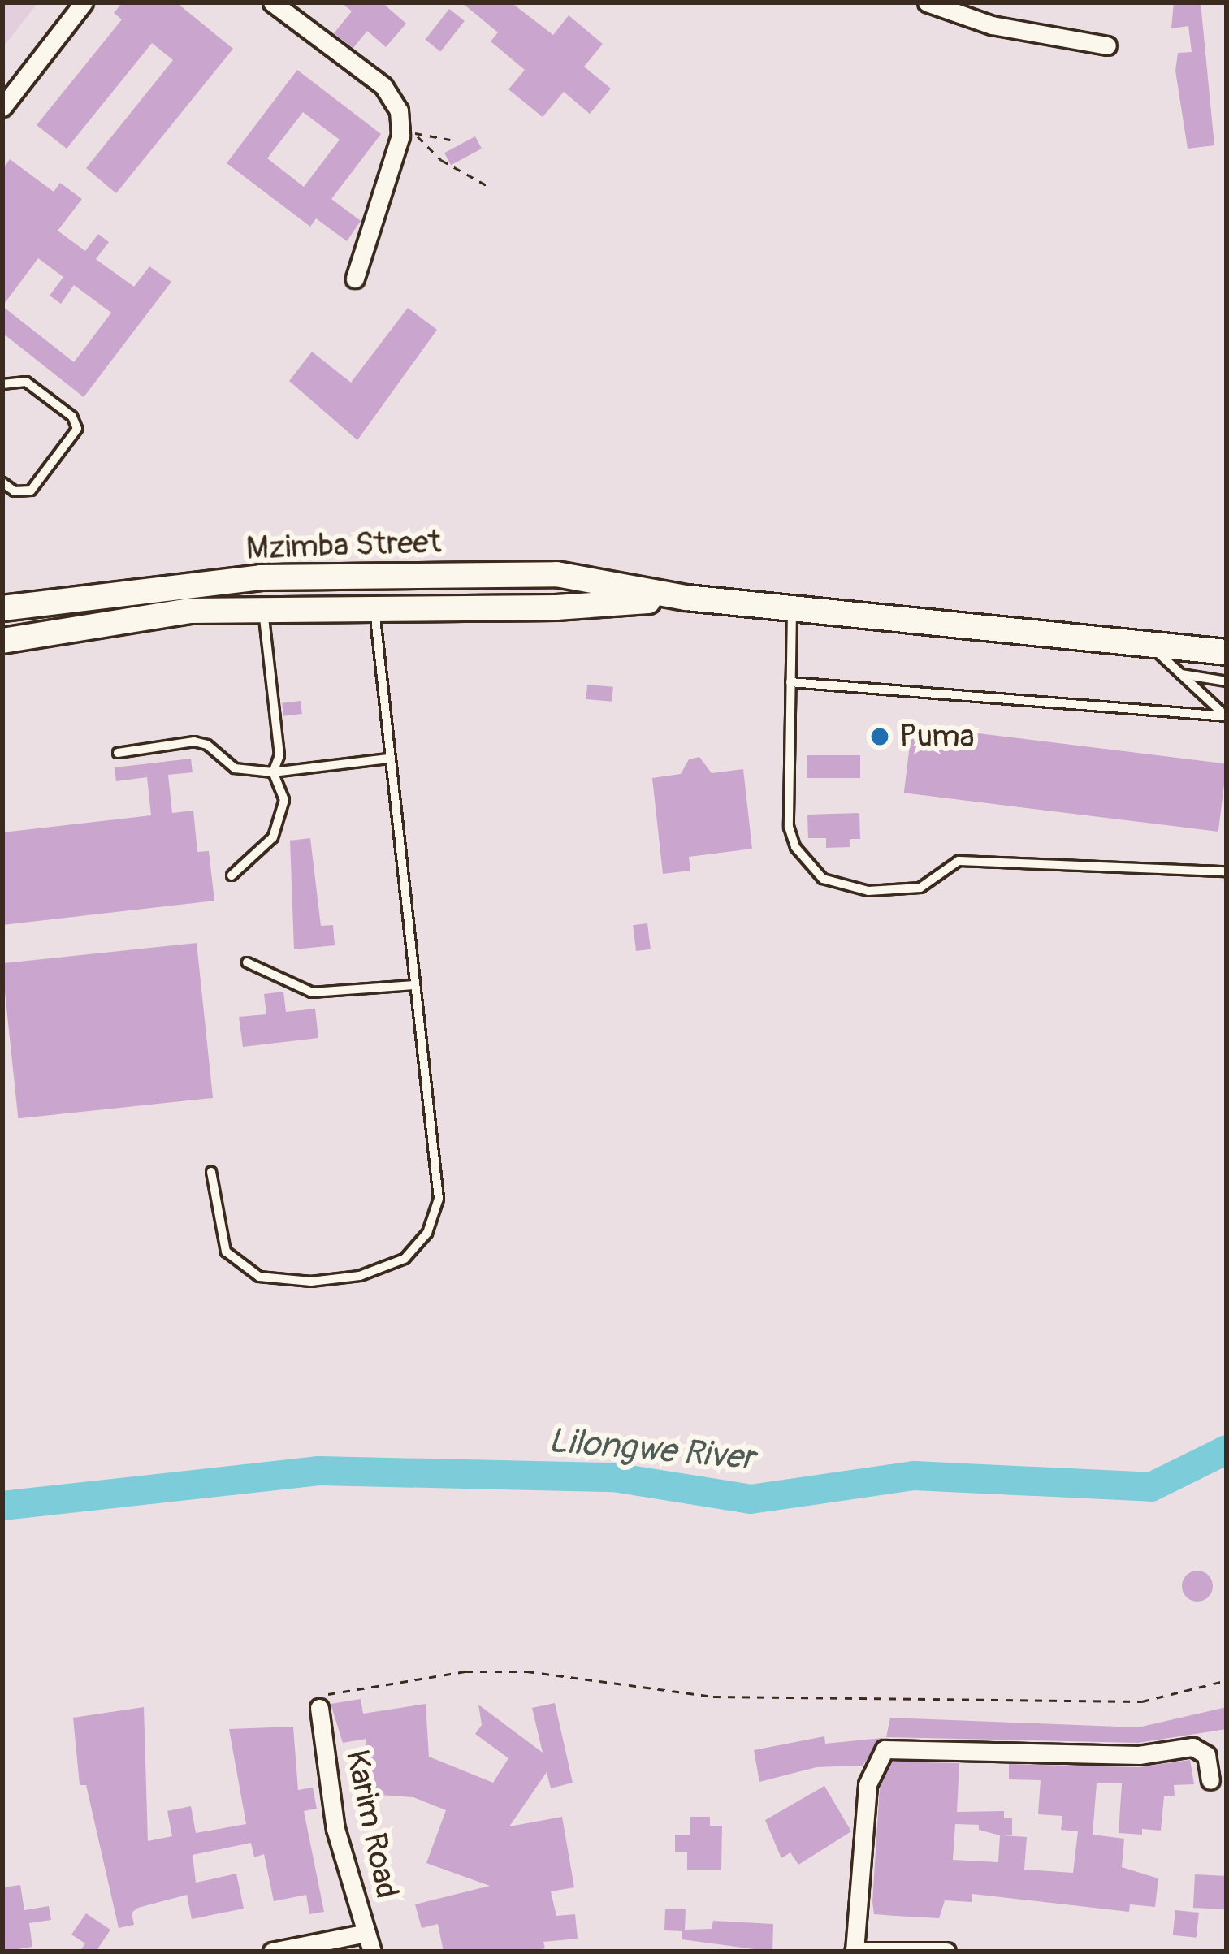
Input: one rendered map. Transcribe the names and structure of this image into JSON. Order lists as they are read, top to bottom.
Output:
{
  "streets": {
    "street": ["Mzimba Street", "Karim Road"]
  },
  "water": ["Lilongwe River"],
  "places": ["Puma"]
}
